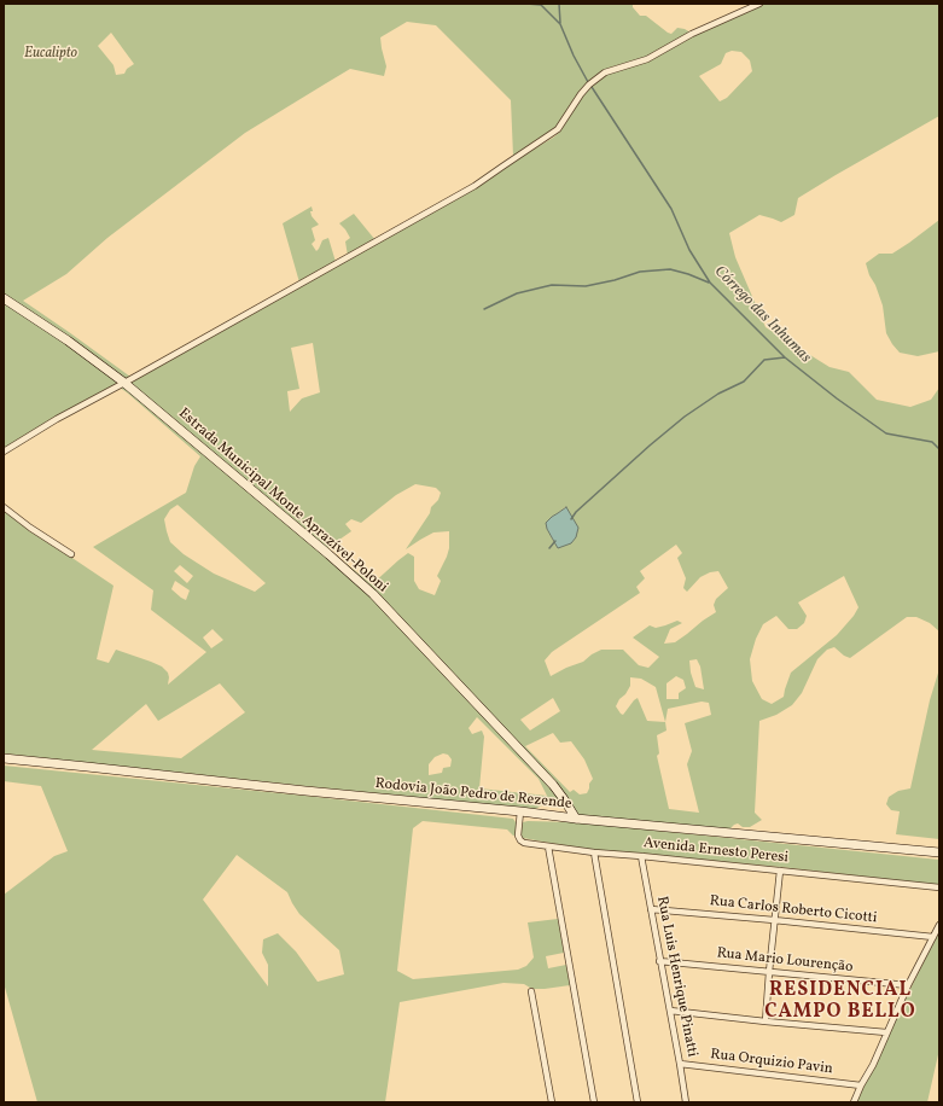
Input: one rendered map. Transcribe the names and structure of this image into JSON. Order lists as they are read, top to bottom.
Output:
{
  "streets": {
    "main road": ["Estrada Municipal Monte Aprazível-Poloni", "Rodovia João Pedro de Rezende"],
    "street": [
      "Avenida Ernesto Peresi",
      "Rua Carlos Roberto Cicotti",
      "Rua Mario Lourenção",
      "Rua Luis Henrique Pinatti",
      "Rua Orquizio Pavin"
    ]
  },
  "crossings": [
    ["Estrada Municipal Monte Aprazível-Poloni", "Rodovia João Pedro de Rezende"],
    ["Rodovia João Pedro de Rezende", "Avenida Ernesto Peresi"],
    ["Avenida Ernesto Peresi", "Rua Luis Henrique Pinatti"],
    ["Rua Carlos Roberto Cicotti", "Rua Luis Henrique Pinatti"],
    ["Rua Mario Lourenção", "Rua Luis Henrique Pinatti"],
    ["Rua Luis Henrique Pinatti", "Rua Orquizio Pavin"]
  ],
  "districts": ["RESIDENCIAL CAMPO BELLO"],
  "water": ["Córrego das Inhumas"],
  "parks": ["Eucalipto"]
}
